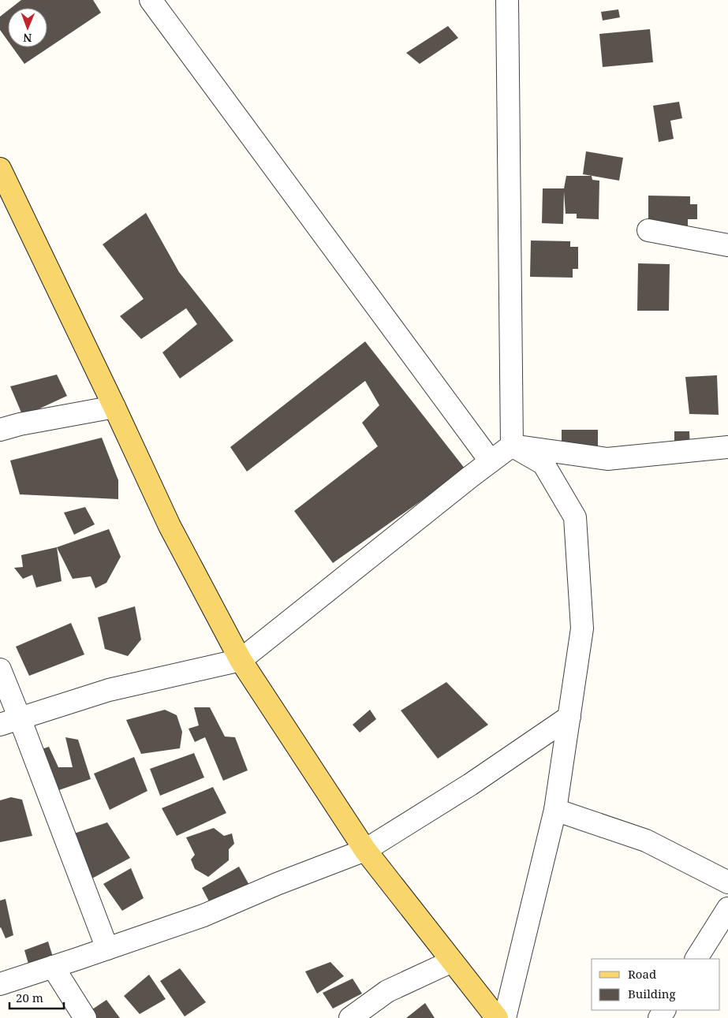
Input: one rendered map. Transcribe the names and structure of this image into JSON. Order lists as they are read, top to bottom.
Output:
{
  "legend": ["Road", "Building"],
  "scale_bar": "20 m",
  "north": "bottom"
}
